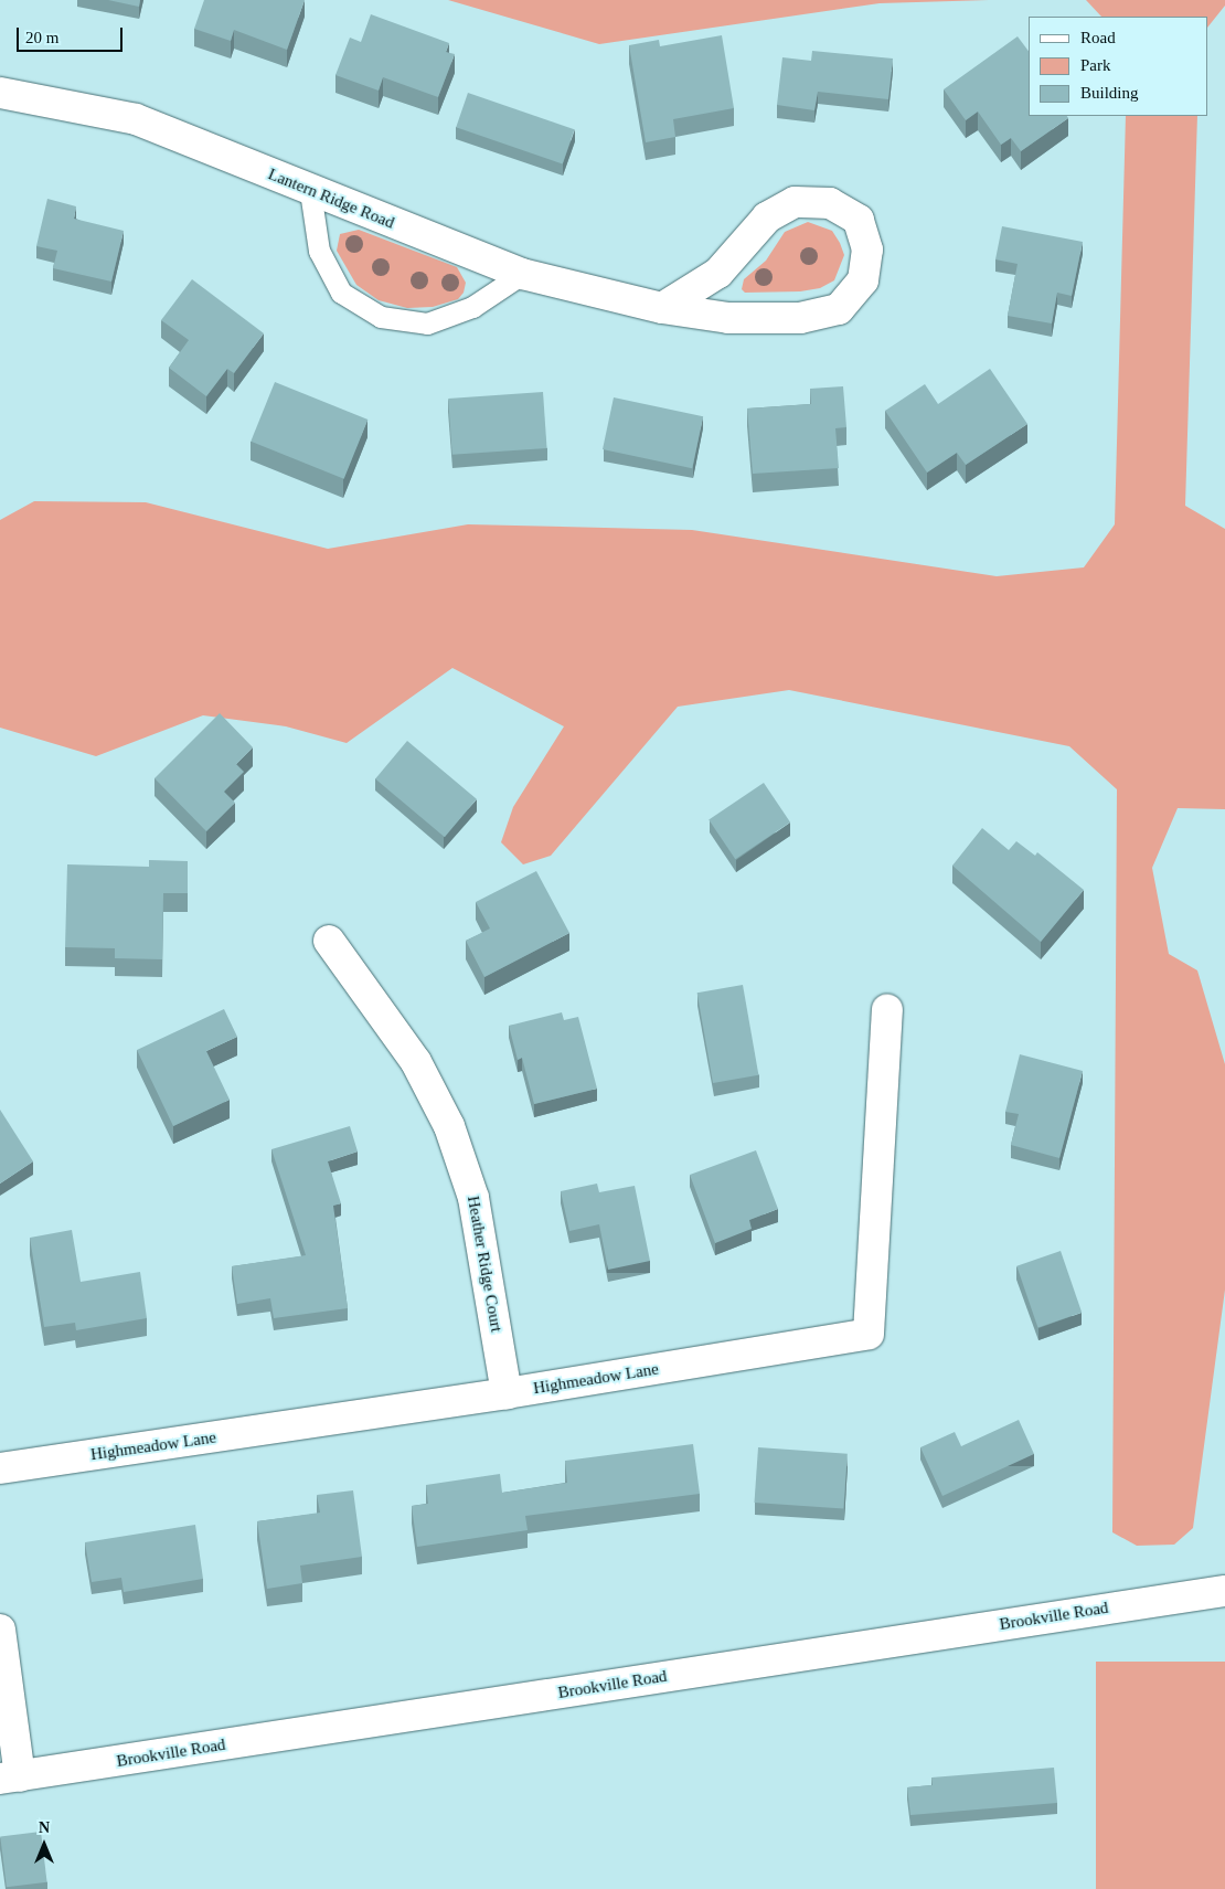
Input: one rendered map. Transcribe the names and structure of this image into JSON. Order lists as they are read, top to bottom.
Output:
{
  "streets": {
    "street": [
      "Lantern Ridge Road",
      "Heather Ridge Court",
      "Highmeadow Lane",
      "Brookville Road"
    ]
  },
  "crossings": [
    ["Heather Ridge Court", "Highmeadow Lane"]
  ],
  "legend": ["Road", "Park", "Building"],
  "scale_bar": "20 m",
  "north": "top"
}
